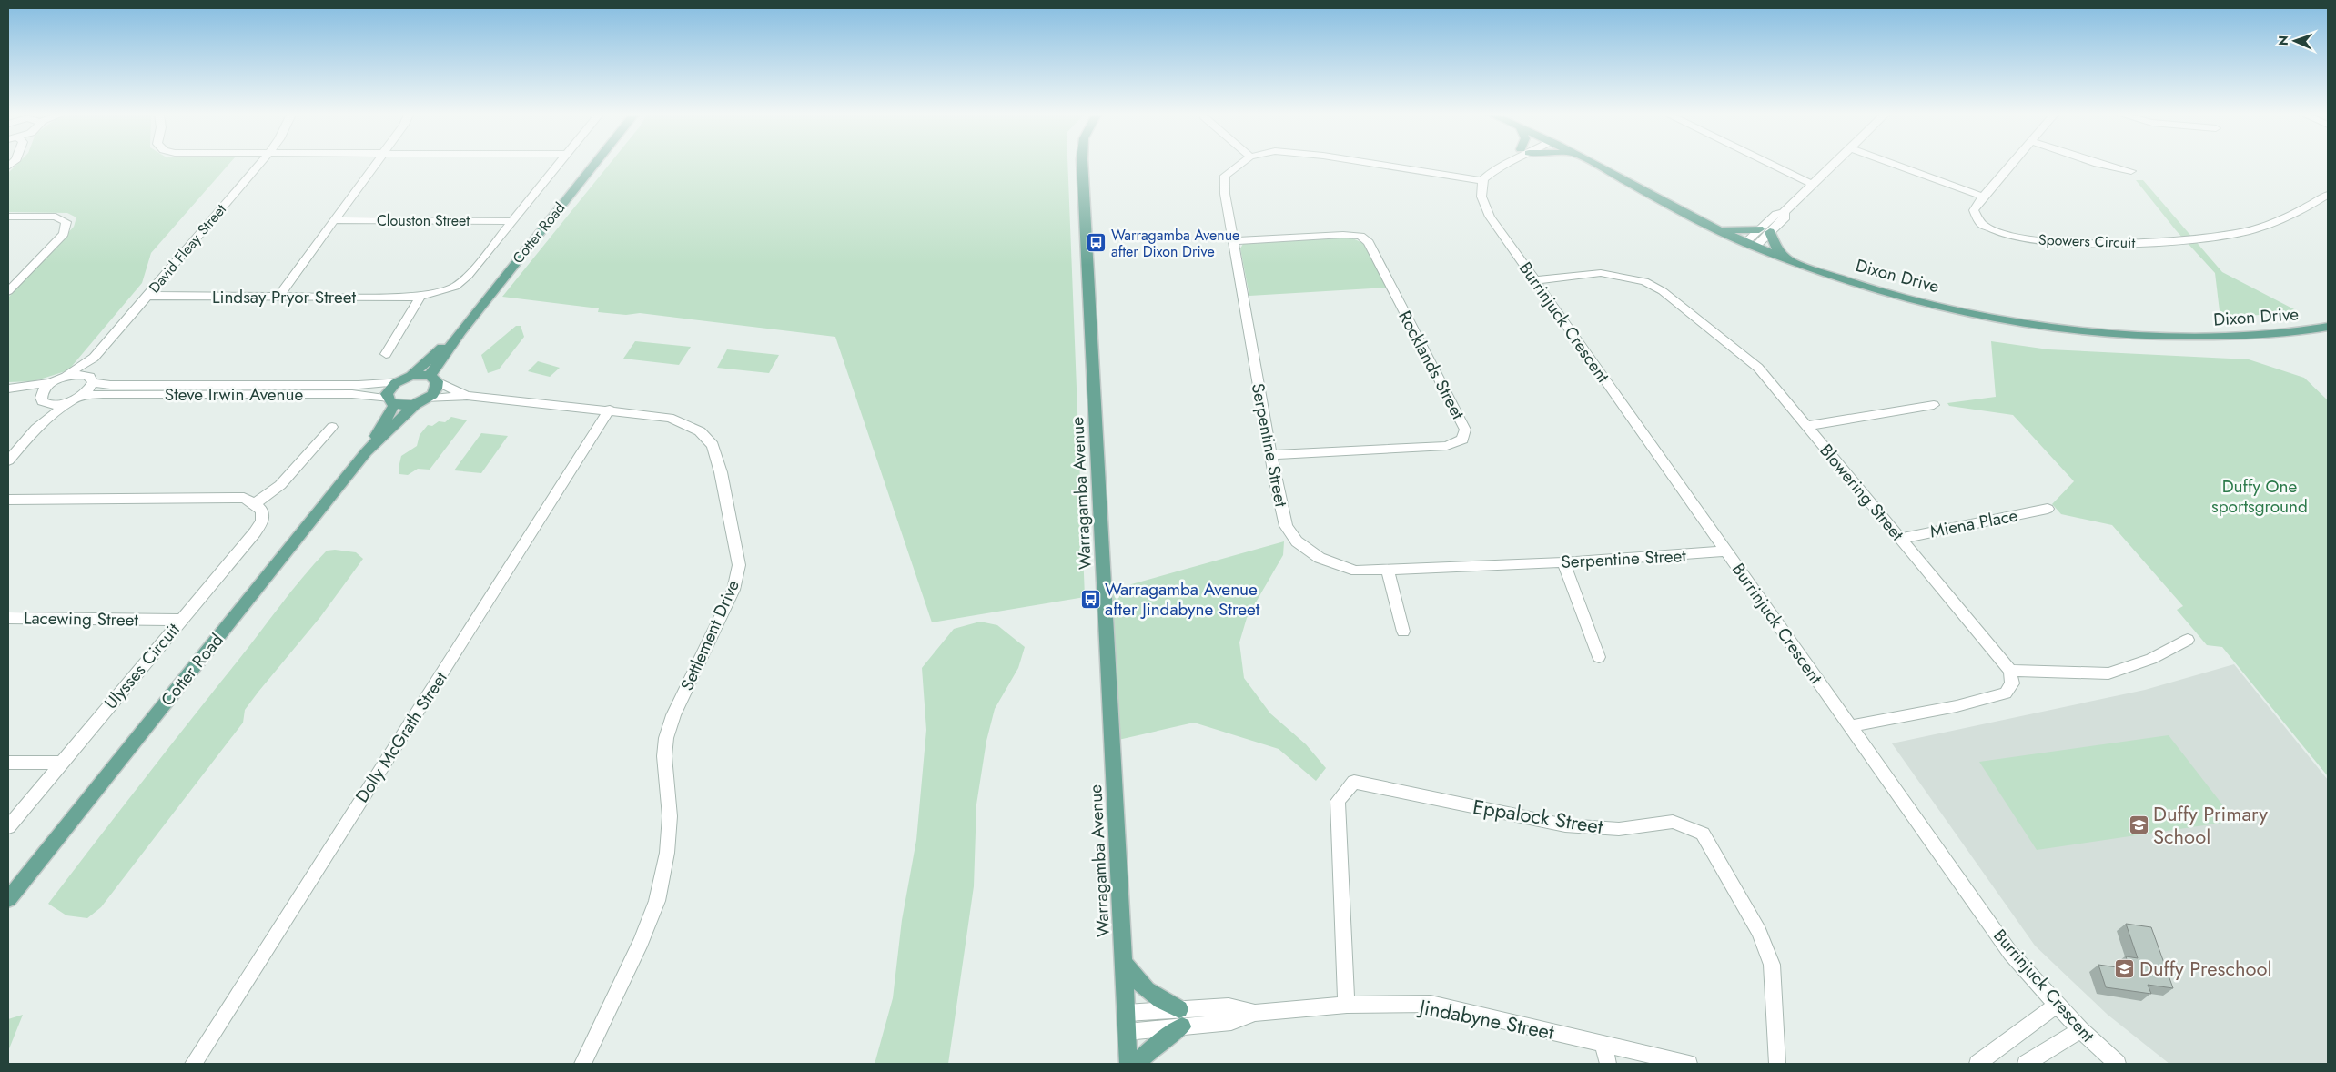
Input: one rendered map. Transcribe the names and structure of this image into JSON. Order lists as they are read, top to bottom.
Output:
{
  "streets": {
    "main road": ["Cotter Road", "Dixon Drive", "Warragamba Avenue"],
    "street": [
      "Clouston Street",
      "Spowers Circuit",
      "David Fleay Street",
      "Lindsay Pryor Street",
      "Burrinjuck Crescent",
      "Rocklands Street",
      "Steve Irwin Avenue",
      "Serpentine Street",
      "Blowering Street",
      "Miena Place",
      "Lacewing Street",
      "Settlement Drive",
      "Ulysses Circuit",
      "Dolly McGrath Street",
      "Eppalock Street",
      "Jindabyne Street"
    ]
  },
  "crossings": [
    ["Clouston Street", "Lindsay Pryor Street"],
    ["Cotter Road", "Steve Irwin Avenue"],
    ["Cotter Road", "Settlement Drive"],
    ["David Fleay Street", "Lindsay Pryor Street"],
    ["David Fleay Street", "Steve Irwin Avenue"],
    ["Burrinjuck Crescent", "Serpentine Street"],
    ["Burrinjuck Crescent", "Blowering Street"],
    ["Rocklands Street", "Serpentine Street"],
    ["Blowering Street", "Miena Place"],
    ["Warragamba Avenue", "Jindabyne Street"],
    ["Lacewing Street", "Ulysses Circuit"],
    ["Settlement Drive", "Dolly McGrath Street"],
    ["Eppalock Street", "Jindabyne Street"]
  ],
  "parks": ["Duffy One sportsground"],
  "places": {
    "bus stop": ["Warragamba Avenue after Dixon Drive", "Warragamba Avenue after Jindabyne Street"],
    "school or university": ["Duffy Primary School", "Duffy Preschool"]
  },
  "north": "left"
}
